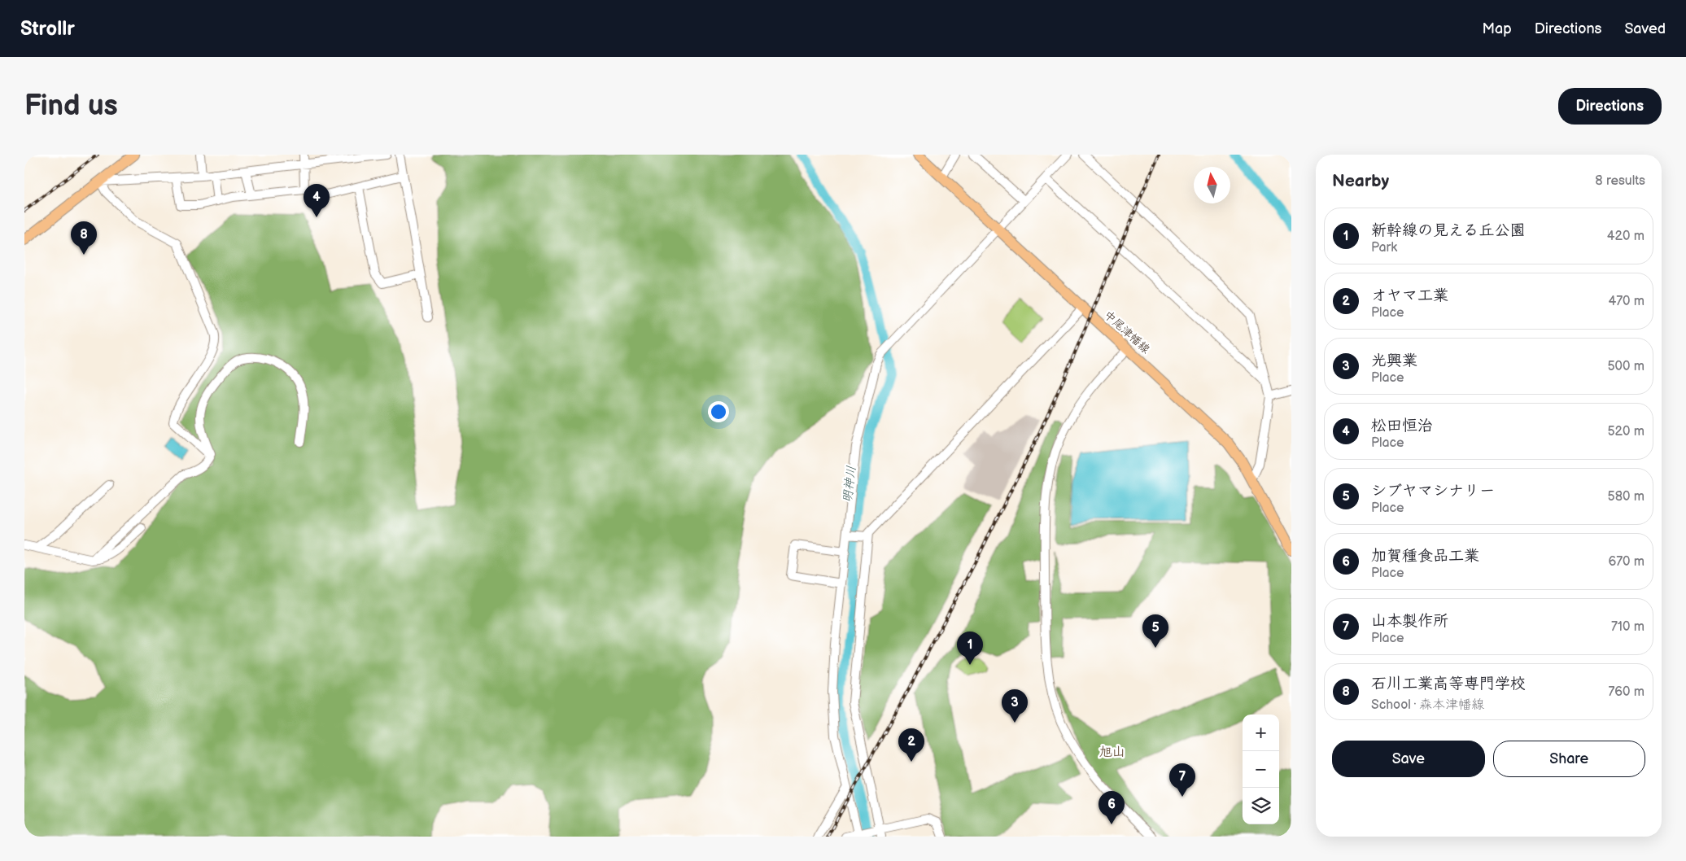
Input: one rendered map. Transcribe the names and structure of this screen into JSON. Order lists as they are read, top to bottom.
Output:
{
  "streets": {
    "main road": ["中尾津幡線"]
  },
  "districts": ["旭山"],
  "water": ["明神川"],
  "north": "top",
  "page": {
    "header": "Strollr",
    "nav": ["Map", "Directions", "Saved"],
    "buttons": [
      "Directions",
      ["Save", "Share"]
    ],
    "title": "Find us",
    "heading": ["Nearby", "8 results"],
    "pins": [
      "4",
      "8",
      "5",
      "1",
      "3",
      "2",
      "7",
      "6"
    ],
    "list": [
      {
        "mark": "1",
        "name": "新幹線の見える丘公園",
        "note": "Park",
        "value": "420 m"
      },
      {
        "mark": "2",
        "name": "オヤマ工業",
        "note": "Place",
        "value": "470 m"
      },
      {
        "mark": "3",
        "name": "光興業",
        "note": "Place",
        "value": "500 m"
      },
      {
        "mark": "4",
        "name": "松田恒治",
        "note": "Place",
        "value": "520 m"
      },
      {
        "mark": "5",
        "name": "シブヤマシナリー",
        "note": "Place",
        "value": "580 m"
      },
      {
        "mark": "6",
        "name": "加賀種食品工業",
        "note": "Place",
        "value": "670 m"
      },
      {
        "mark": "7",
        "name": "山本製作所",
        "note": "Place",
        "value": "710 m"
      },
      {
        "mark": "8",
        "name": "石川工業高等専門学校",
        "note": "School · 森本津幡線",
        "value": "760 m"
      }
    ],
    "map_buttons": ["+", "−"]
  }
}
